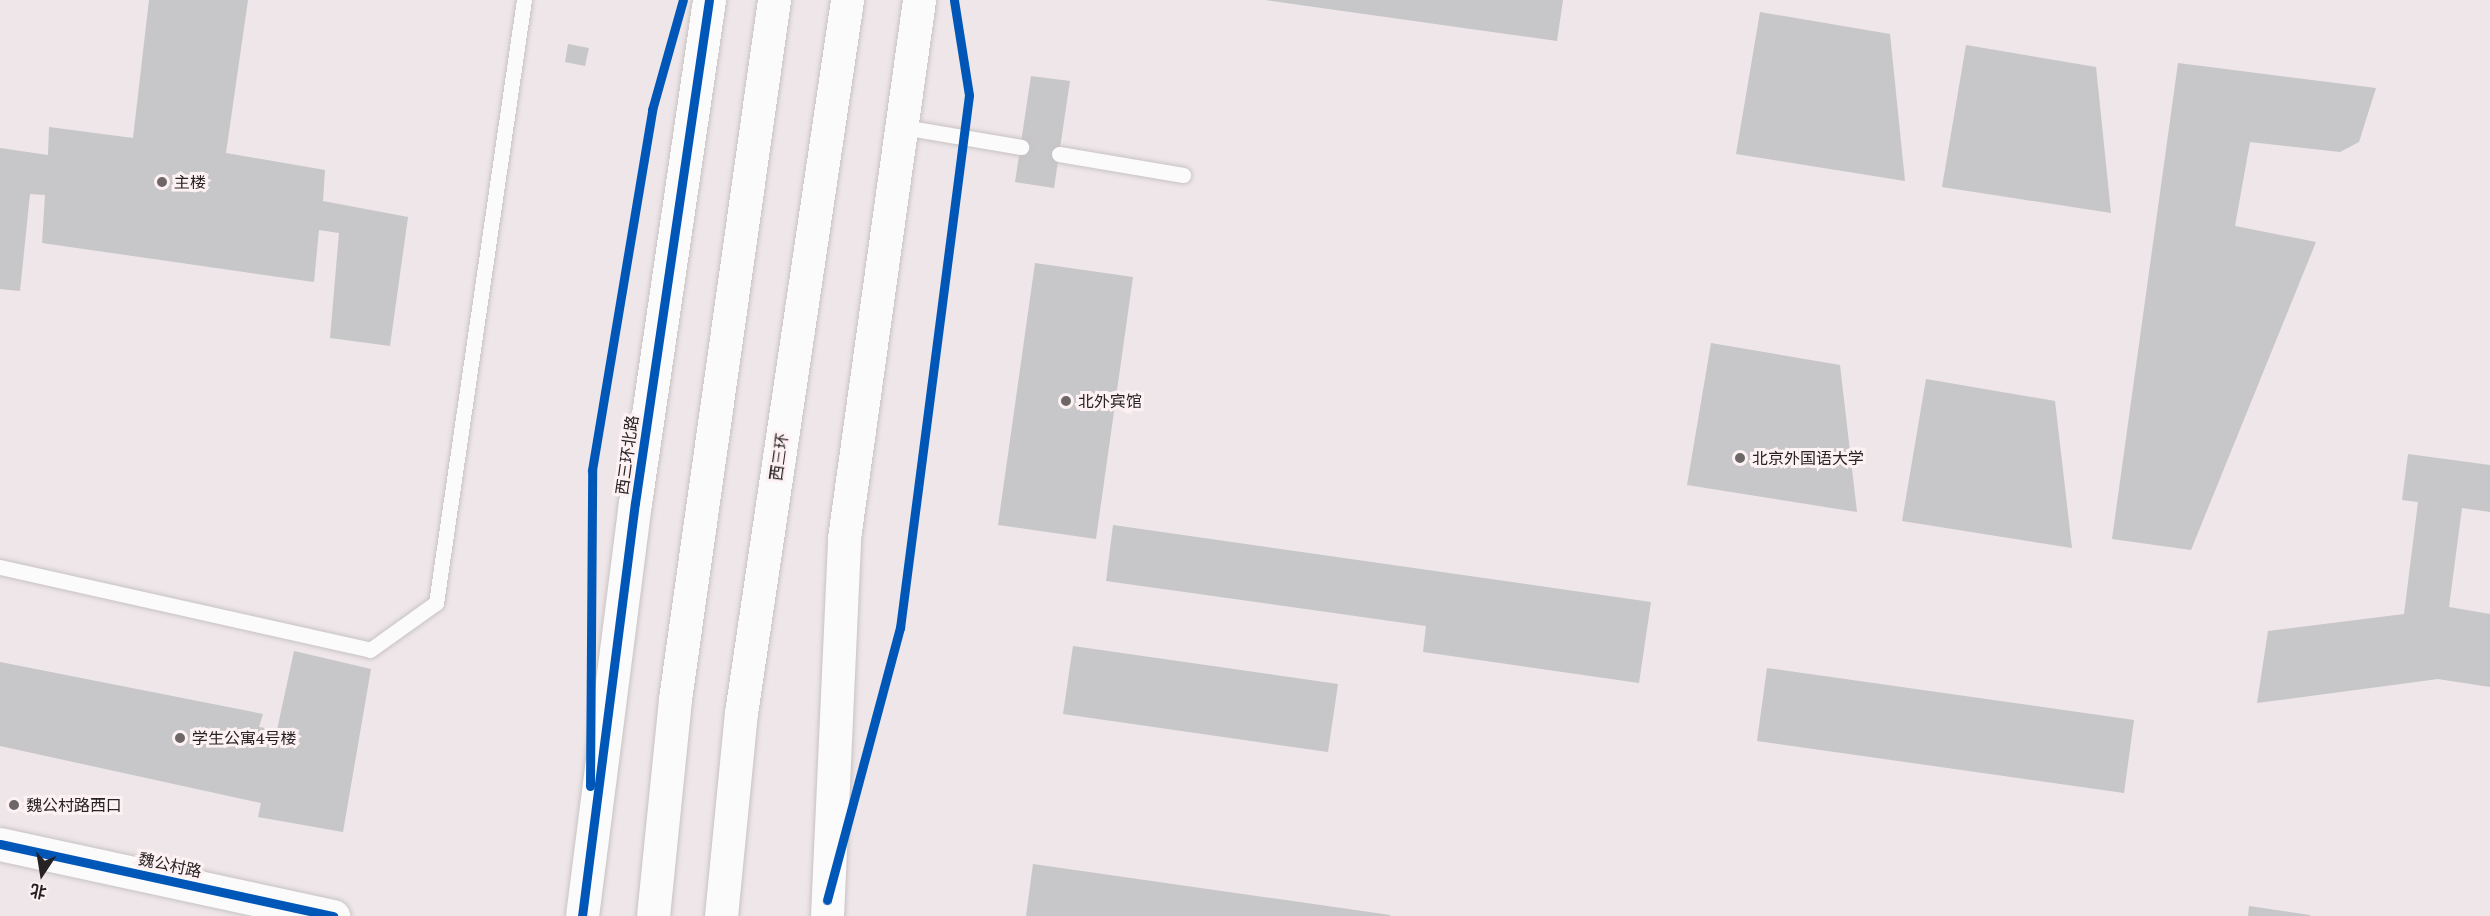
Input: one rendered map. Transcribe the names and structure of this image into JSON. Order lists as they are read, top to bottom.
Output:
{
  "streets": {
    "main road": ["西三环北路", "西三环", "魏公村路"]
  },
  "places": [
    "主楼",
    "北外宾馆",
    "北京外国语大学",
    "学生公寓4号楼",
    "魏公村路西口"
  ],
  "north": "bottom"
}
